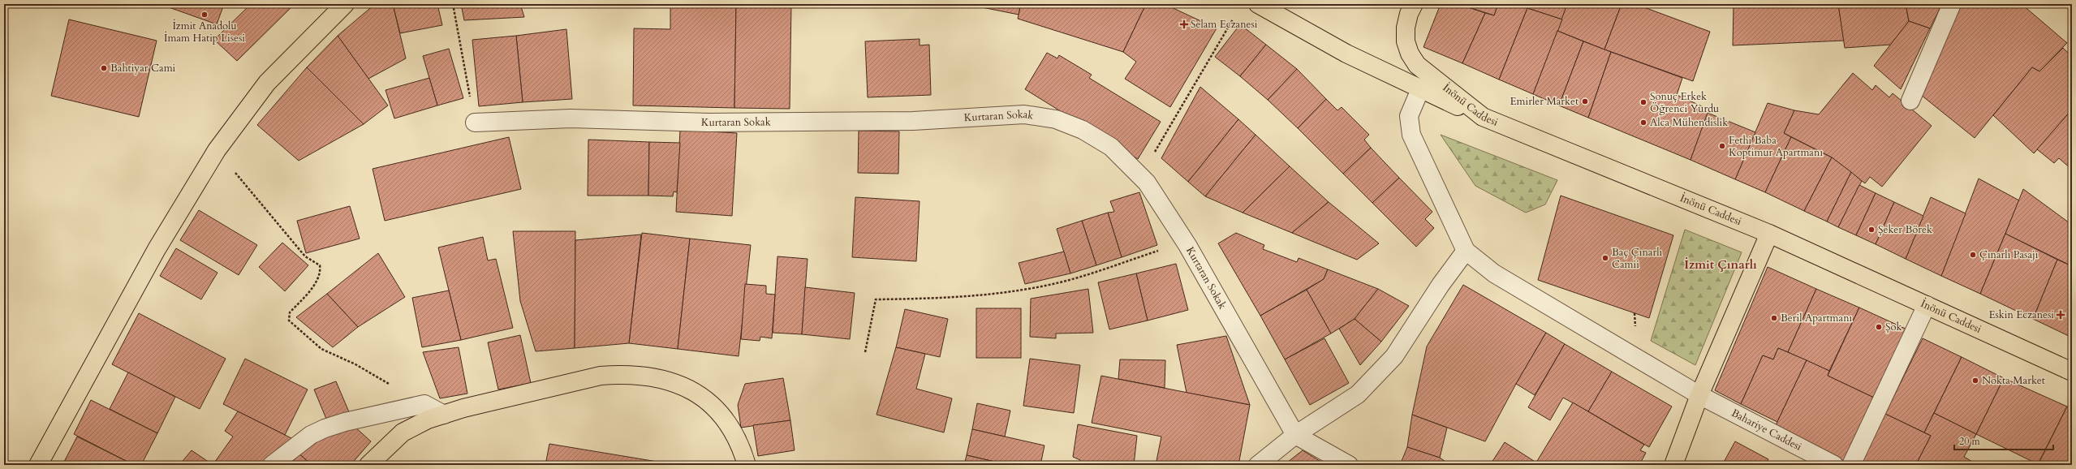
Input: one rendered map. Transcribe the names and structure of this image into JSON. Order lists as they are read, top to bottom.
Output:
{
  "streets": {
    "main road": ["İnönü Caddesi"],
    "street": ["Kurtaran Sokak", "Bahariye Caddesi"]
  },
  "districts": ["İzmit Çınarlı"],
  "places": {
    "other": [
      "İzmit Anadolu İmam Hatip Lisesi",
      "Bahtiyar Cami",
      "Emirler Market",
      "Sonuç Erkek Öğrenci Yurdu",
      "Alca Mühendislik",
      "Fethi Baba Koptimur Apartmanı",
      "Şeker Börek",
      "Çınarlı Pasajı",
      "Baç Çınarlı Camii",
      "Beril Apartmanı",
      "Şok",
      "Nokta Market"
    ],
    "health": ["Selam Eczanesi", "Eskin Eczanesi"]
  },
  "scale_bar": "20 m"
}
